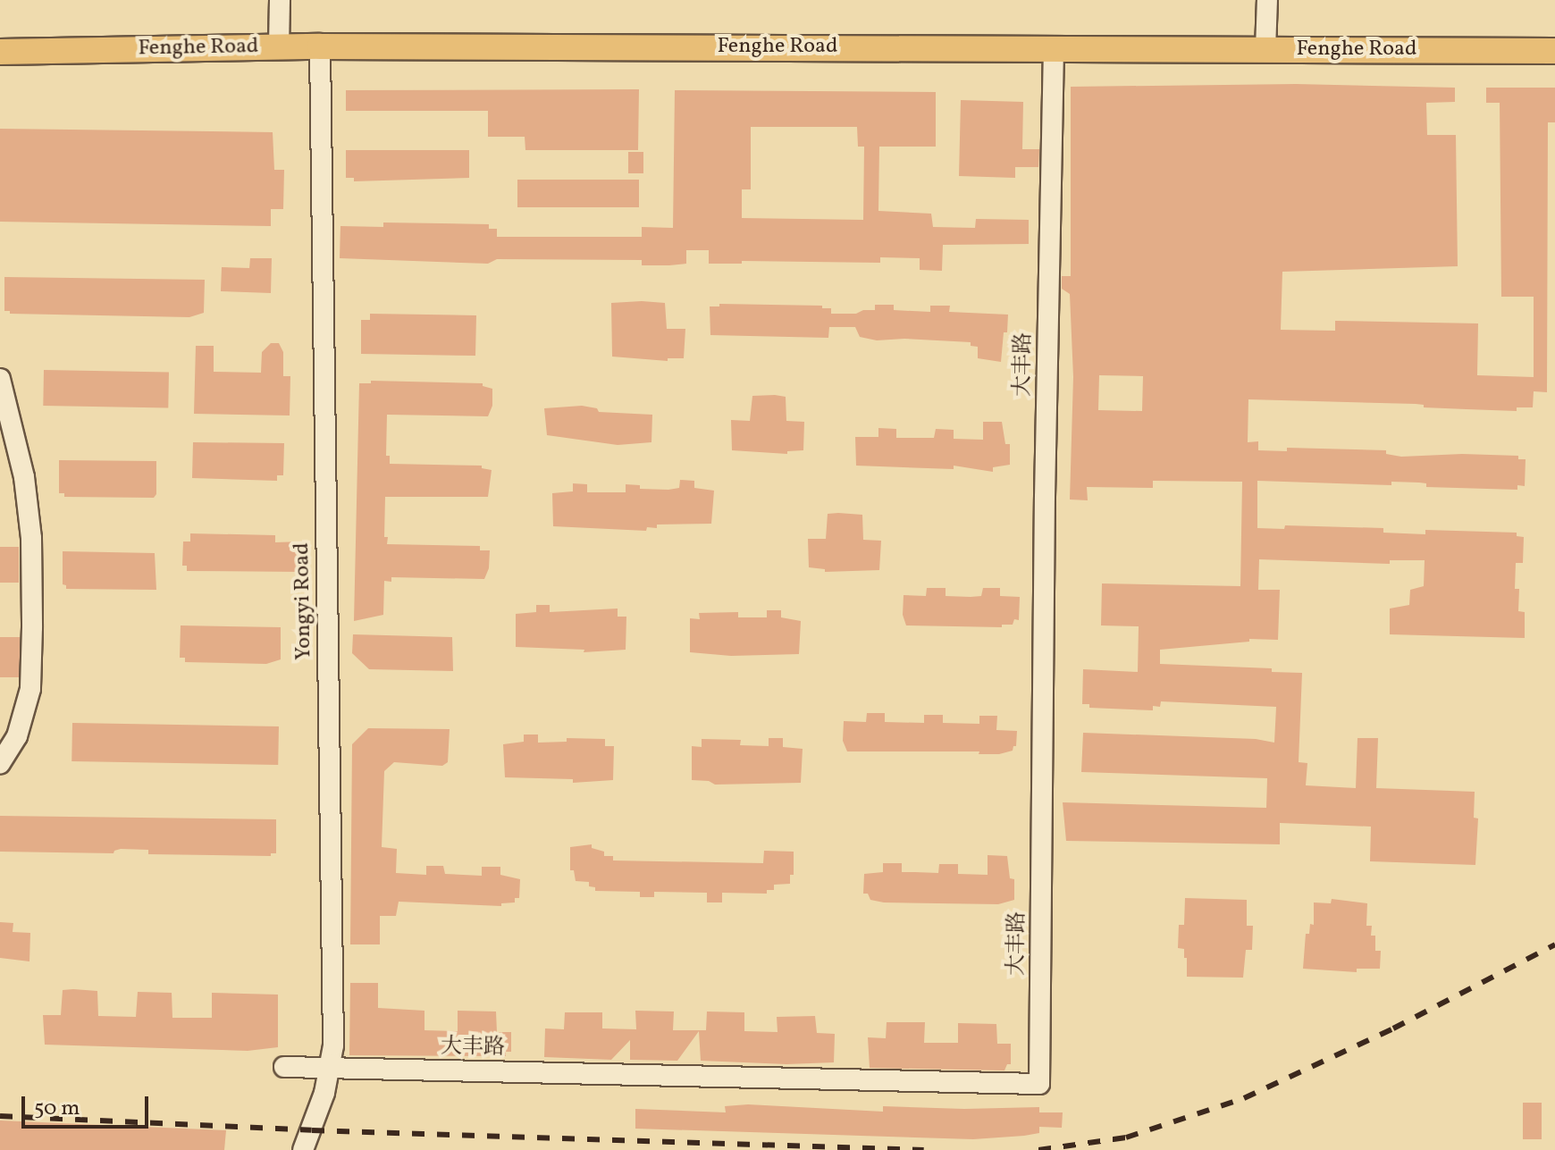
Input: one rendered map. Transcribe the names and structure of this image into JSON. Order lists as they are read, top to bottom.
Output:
{
  "streets": {
    "main road": ["Fenghe Road"],
    "street": ["大丰路", "Yongyi Road"]
  },
  "crossings": [
    ["Fenghe Road", "大丰路"],
    ["Fenghe Road", "Yongyi Road"],
    ["大丰路", "Yongyi Road"]
  ],
  "scale_bar": "50 m"
}
